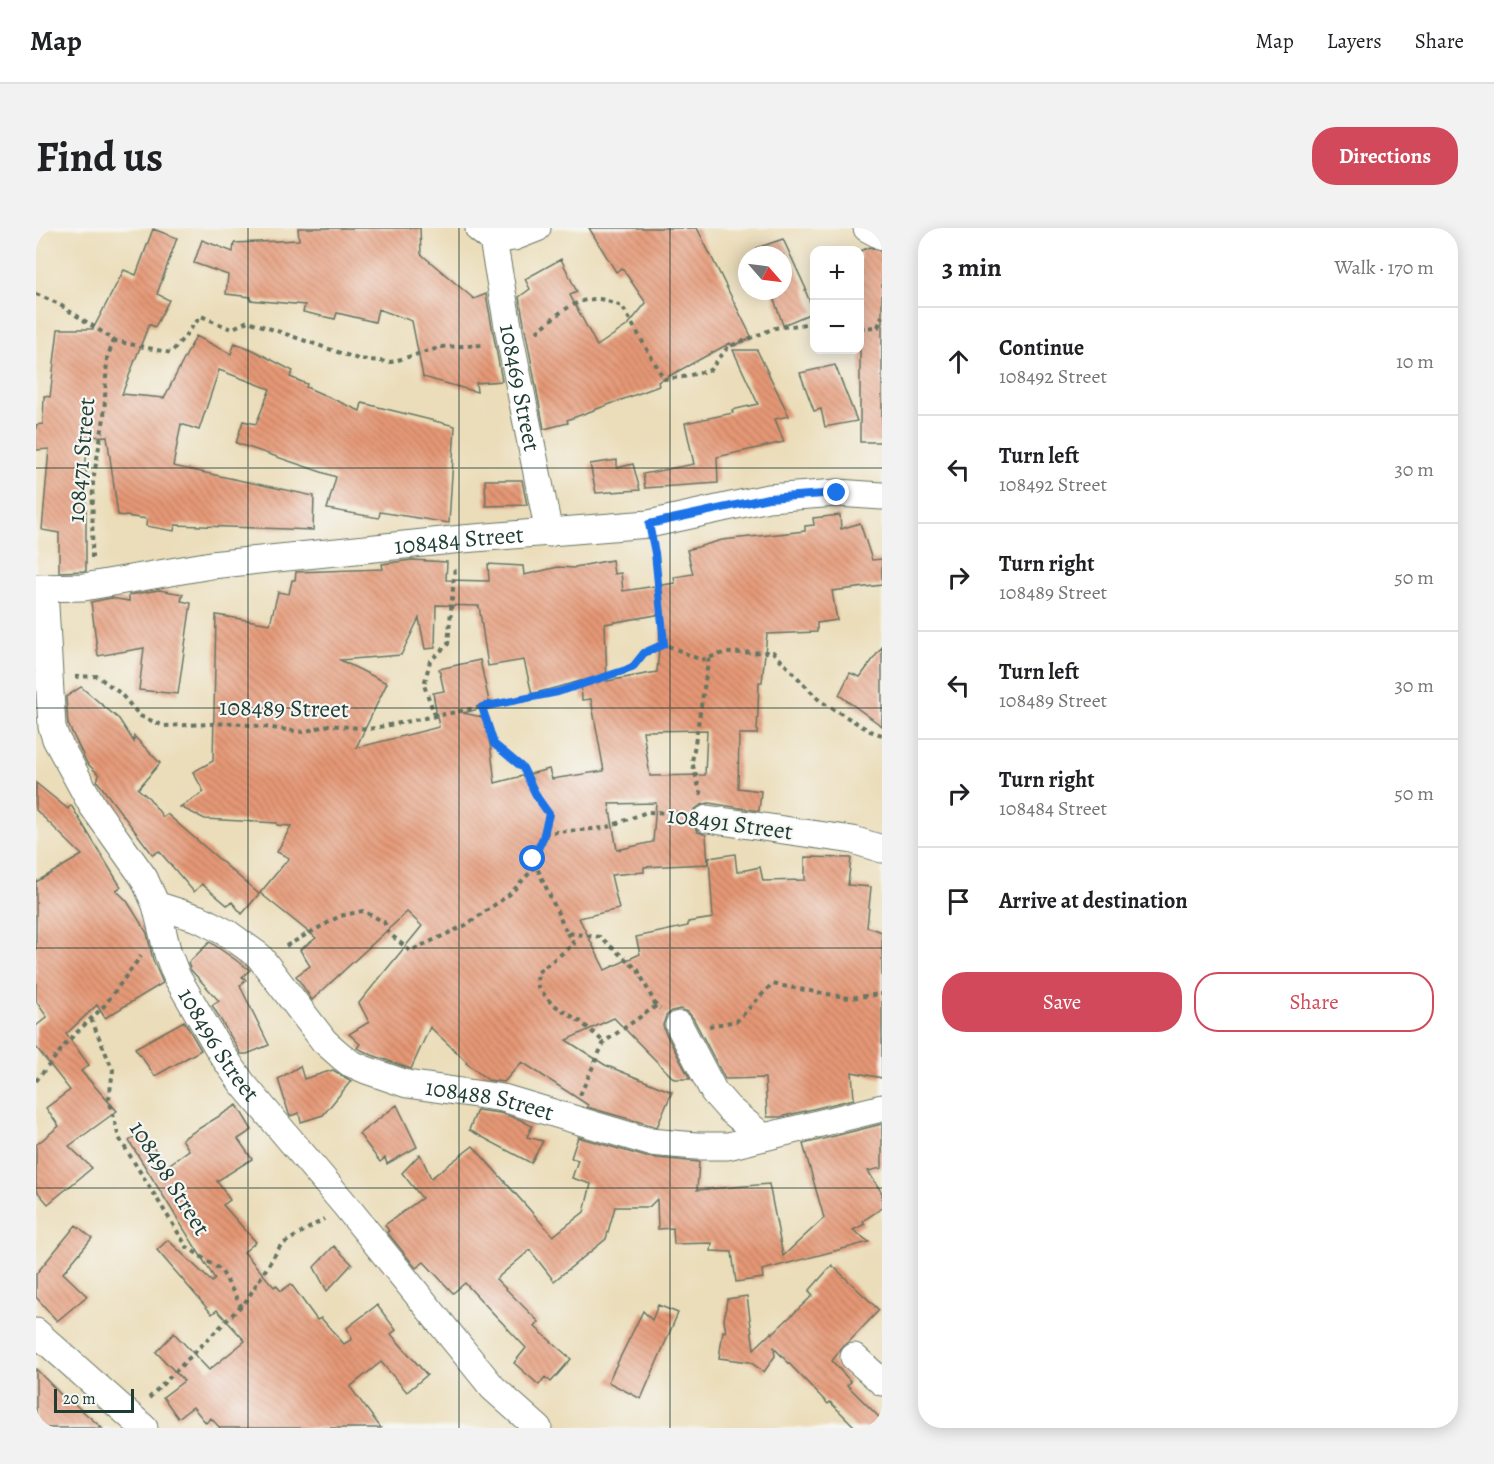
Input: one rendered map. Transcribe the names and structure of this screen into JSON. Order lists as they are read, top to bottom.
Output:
{
  "streets": {
    "street": [
      "108469 Street",
      "108484 Street",
      "108491 Street",
      "108496 Street",
      "108488 Street"
    ],
    "path": ["108471 Street", "108489 Street", "108498 Street"]
  },
  "crossings": [
    ["108469 Street", "108484 Street"],
    ["108471 Street", "108484 Street"],
    ["108484 Street", "108496 Street"],
    ["108489 Street", "108496 Street"],
    ["108496 Street", "108488 Street"]
  ],
  "scale_bar": "20 m",
  "north": "bottom right",
  "page": {
    "header": "Map",
    "nav": ["Map", "Layers", "Share"],
    "buttons": [
      "Directions",
      ["Save", "Share"]
    ],
    "title": "Find us",
    "heading": ["3 min", "Walk · 170 m"],
    "map_buttons": ["+", "−"],
    "list": [
      ["Continue", "108492 Street", "10 m"],
      ["Turn left", "108492 Street", "30 m"],
      ["Turn right", "108489 Street", "50 m"],
      ["Turn left", "108489 Street", "30 m"],
      ["Turn right", "108484 Street", "50 m"],
      "Arrive at destination"
    ],
    "scale": "20 m"
  }
}
